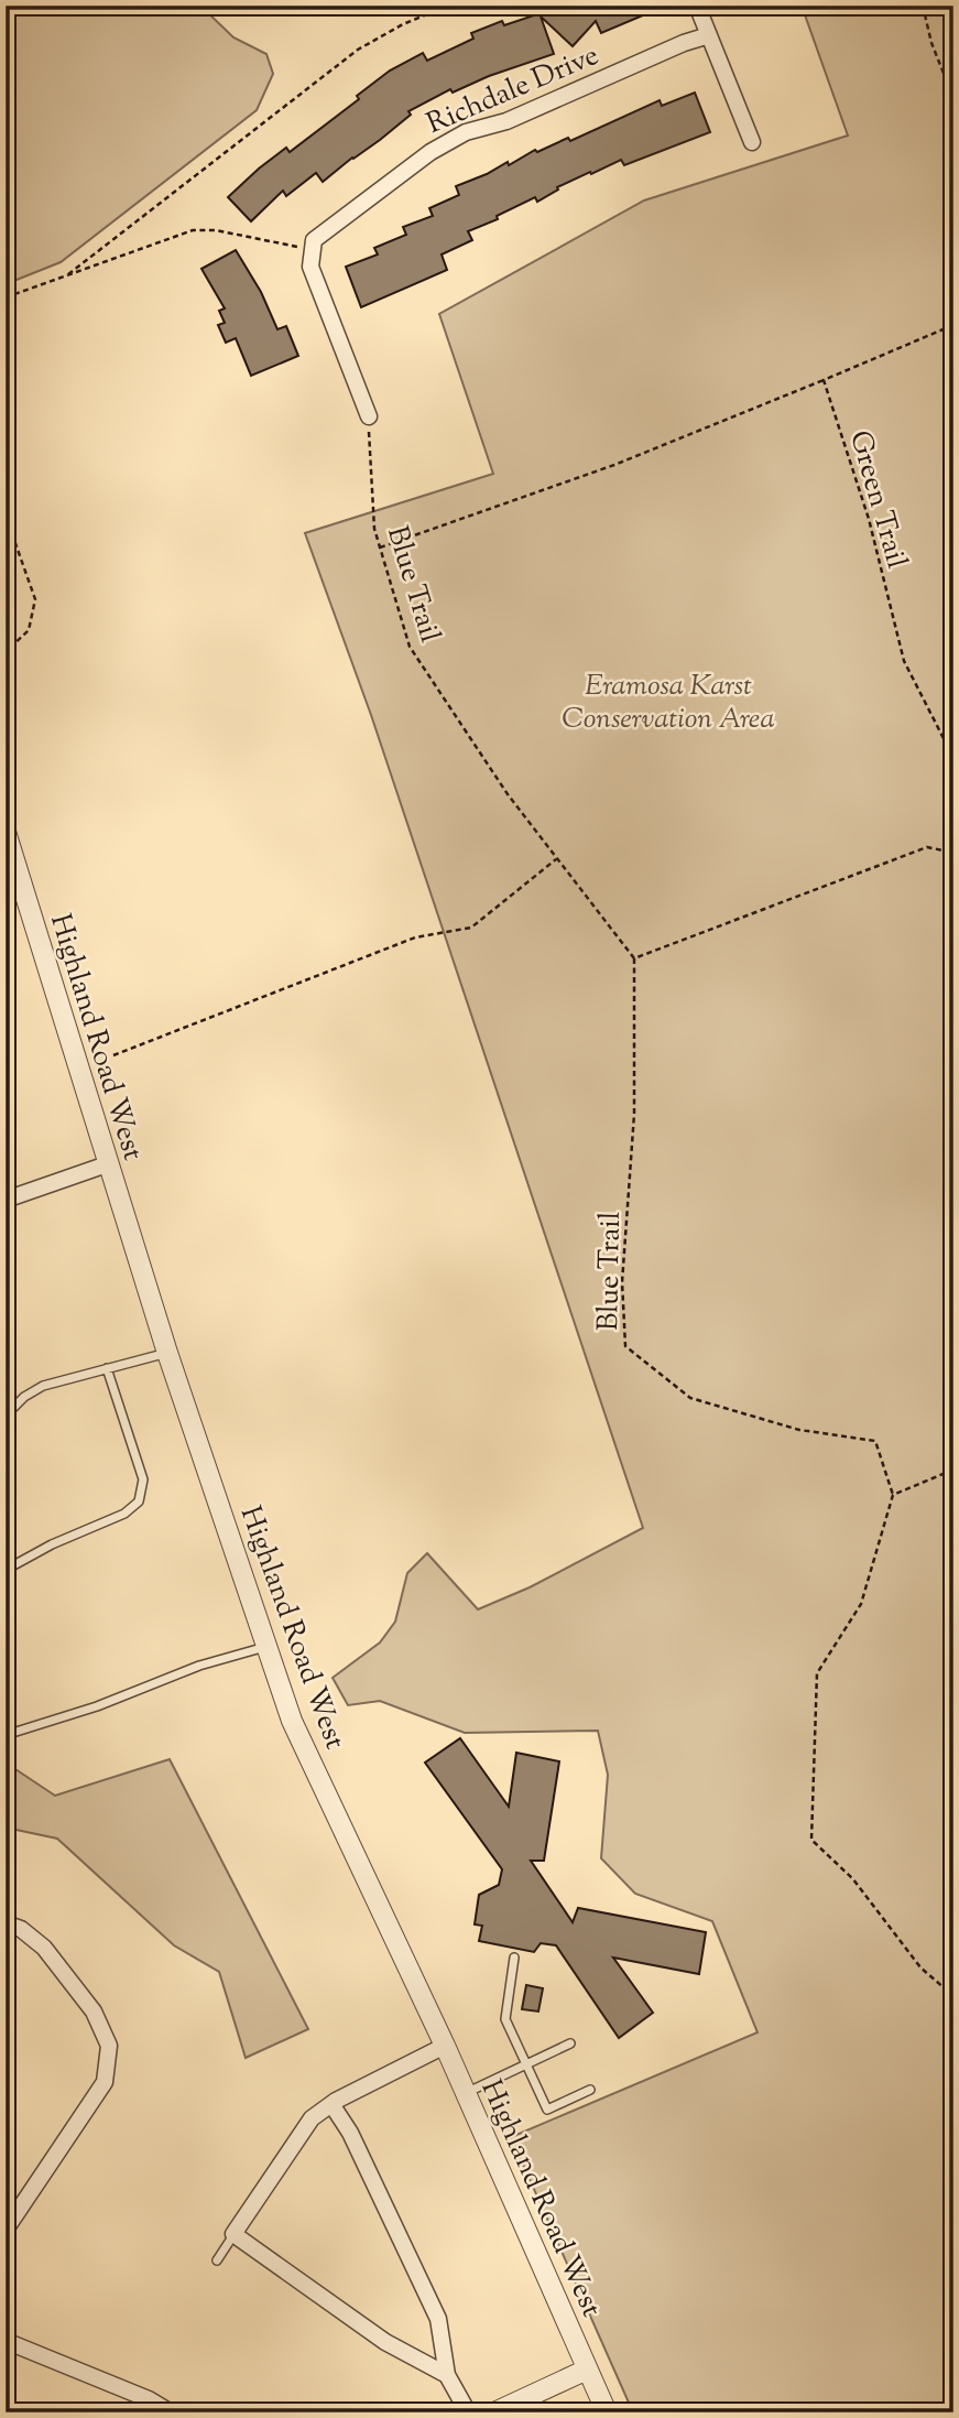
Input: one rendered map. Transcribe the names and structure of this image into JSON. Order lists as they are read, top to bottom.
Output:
{
  "streets": {
    "street": ["Richdale Drive", "Highland Road West"],
    "path": ["Green Trail", "Blue Trail"]
  },
  "parks": ["Eramosa Karst Conservation Area"]
}
